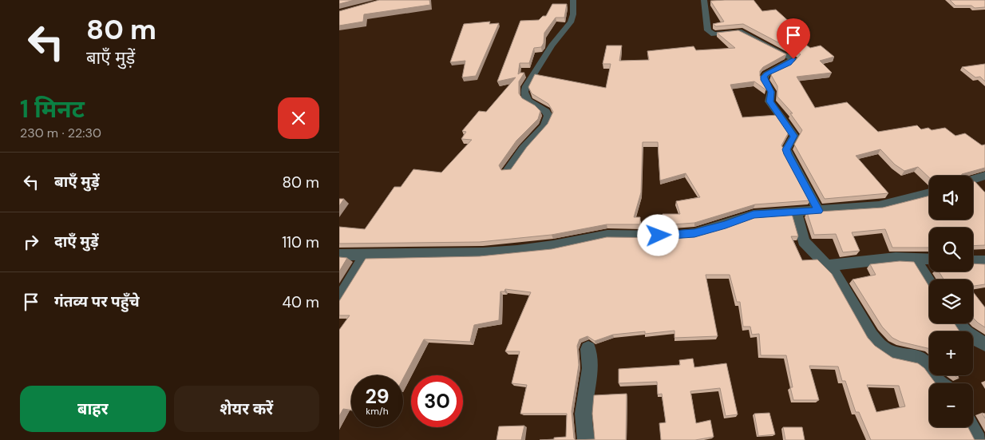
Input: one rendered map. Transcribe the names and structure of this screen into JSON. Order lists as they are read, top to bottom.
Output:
{
  "page": {
    "turn": ["80 m", "बाएँ मुड़ें"],
    "heading": ["1 मिनट", "230 m · 22:30"],
    "list": [
      {
        "name": "बाएँ मुड़ें",
        "value": "80 m"
      },
      {
        "name": "दाएँ मुड़ें",
        "value": "110 m"
      },
      {
        "name": "गंतव्य पर पहुँचे",
        "value": "40 m"
      }
    ],
    "map_buttons": ["+", "−"],
    "speed": "29 km/h",
    "limit": "30",
    "buttons": ["बाहर", "शेयर करें"]
  }
}
